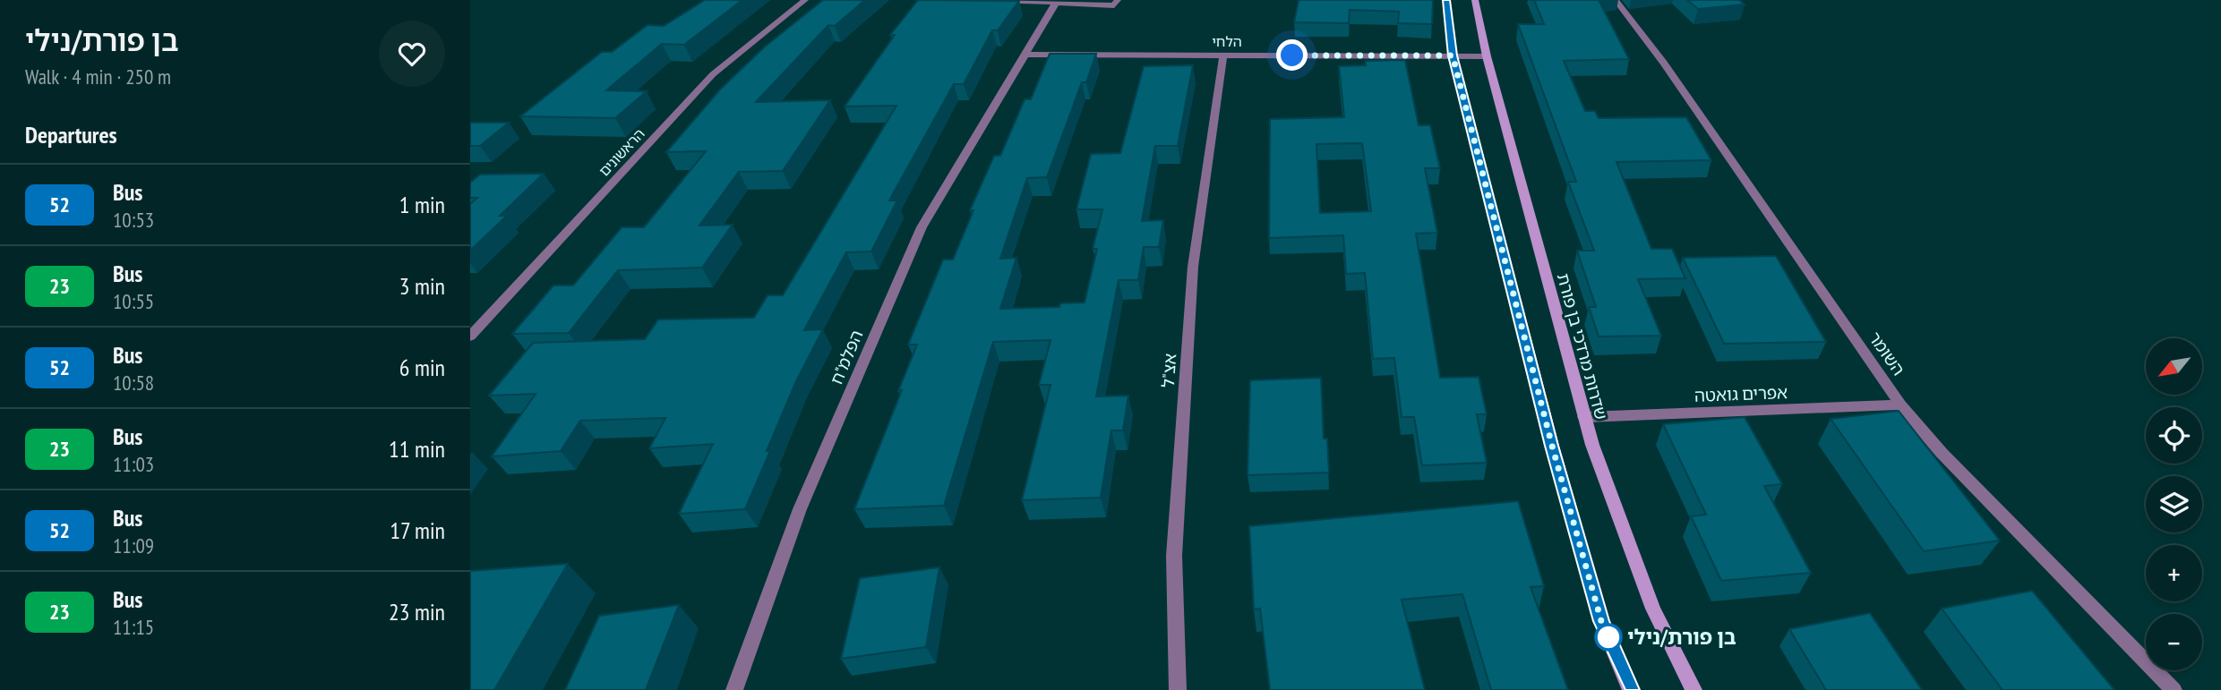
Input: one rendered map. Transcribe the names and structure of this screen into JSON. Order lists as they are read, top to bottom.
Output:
{
  "streets": {
    "street": [
      "הלחי",
      "הראשונים",
      "שדרות מרדכי בן פורת",
      "השומר",
      "הפלמ\"ח",
      "אצ\"ל",
      "אפרים גואטה"
    ]
  },
  "crossings": [
    ["הלחי", "שדרות מרדכי בן פורת"],
    ["הלחי", "הפלמ\"ח"],
    ["הלחי", "אצ\"ל"],
    ["שדרות מרדכי בן פורת", "אפרים גואטה"],
    ["השומר", "אפרים גואטה"]
  ],
  "places": ["בן פורת/נילי"],
  "lines": ["bus line 52"],
  "north": "bottom left",
  "page": {
    "heading": [
      ["בן פורת/נילי", "Walk · 4 min · 250 m"],
      "Departures"
    ],
    "list": [
      {
        "mark": "52",
        "name": "Bus",
        "note": "10:53",
        "value": "1 min"
      },
      {
        "mark": "23",
        "name": "Bus",
        "note": "10:55",
        "value": "3 min"
      },
      {
        "mark": "52",
        "name": "Bus",
        "note": "10:58",
        "value": "6 min"
      },
      {
        "mark": "23",
        "name": "Bus",
        "note": "11:03",
        "value": "11 min"
      },
      {
        "mark": "52",
        "name": "Bus",
        "note": "11:09",
        "value": "17 min"
      },
      {
        "mark": "23",
        "name": "Bus",
        "note": "11:15",
        "value": "23 min"
      }
    ],
    "map_buttons": ["+", "−"]
  }
}
